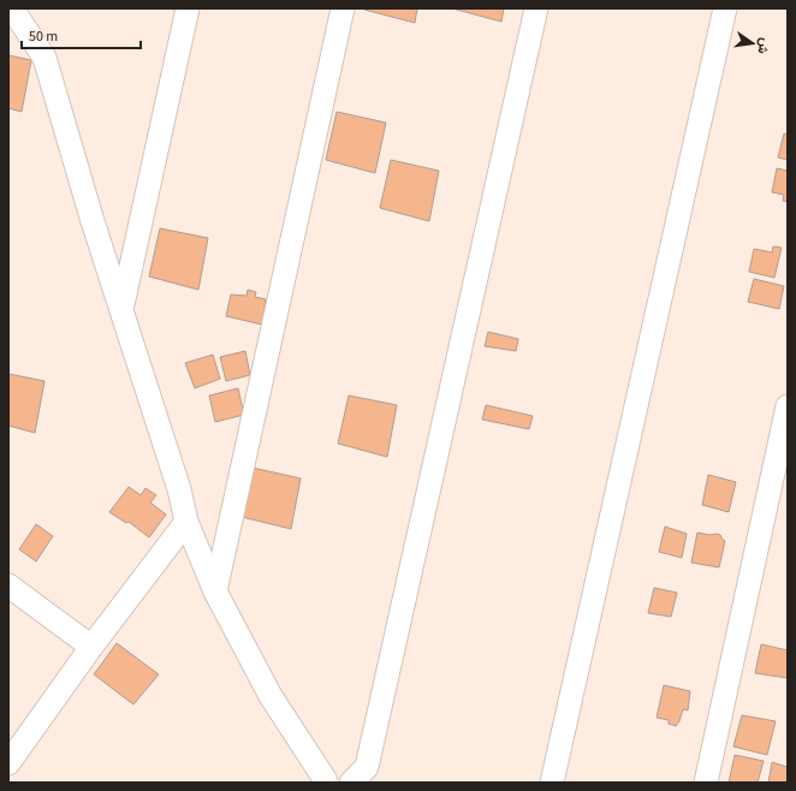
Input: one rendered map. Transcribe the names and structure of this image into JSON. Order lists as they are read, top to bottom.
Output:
{
  "scale_bar": "50 m",
  "north": "right"
}
